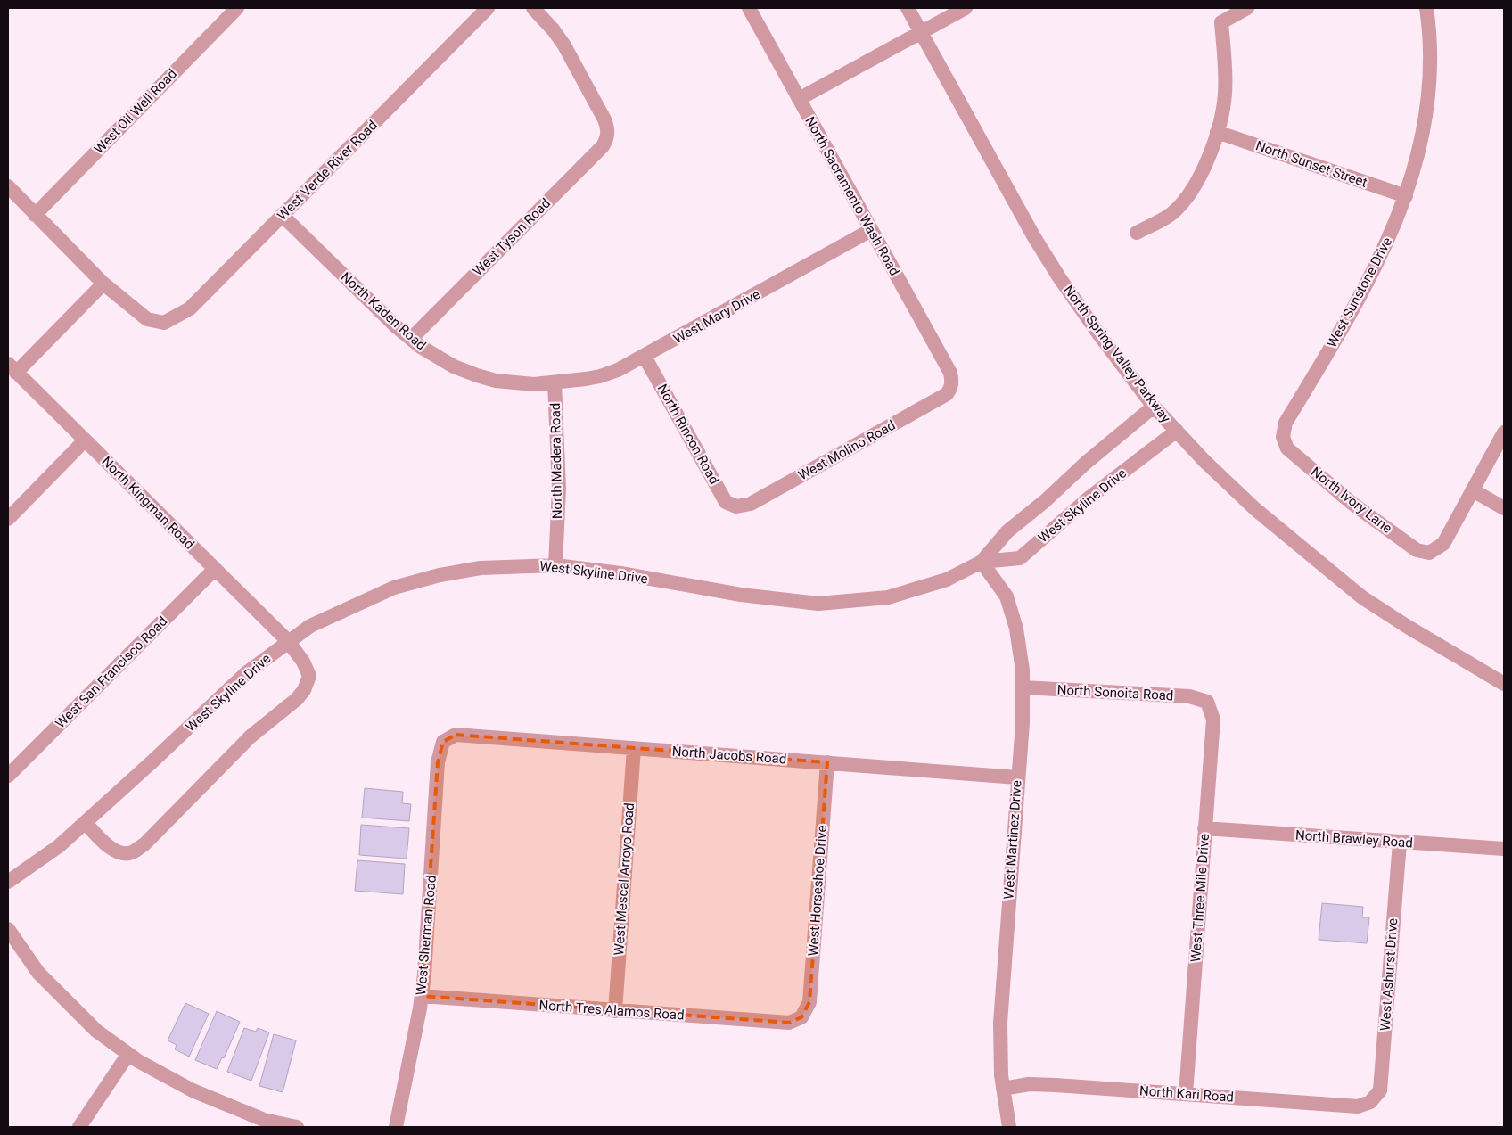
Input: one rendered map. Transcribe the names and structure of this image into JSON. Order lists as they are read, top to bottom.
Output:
{
  "streets": {
    "street": [
      "West Oil Well Road",
      "North Sunset Street",
      "West Verde River Road",
      "North Sacramento Wash Road",
      "West Tyson Road",
      "West Sunstone Drive",
      "North Kaden Road",
      "West Mary Drive",
      "North Spring Valley Parkway",
      "North Rincon Road",
      "West Molino Road",
      "North Madera Road",
      "North Ivory Lane",
      "North Kingman Road",
      "West Skyline Drive",
      "West San Francisco Road",
      "North Sonoita Road",
      "North Jacobs Road",
      "North Brawley Road",
      "West Martinez Drive",
      "West Mescal Arroyo Road",
      "West Horseshoe Drive",
      "West Three Mile Drive",
      "West Sherman Road",
      "West Ashurst Drive",
      "North Tres Alamos Road",
      "North Kari Road"
    ]
  },
  "crossings": [
    ["North Sunset Street", "West Sunstone Drive"],
    ["West Verde River Road", "North Kaden Road"],
    ["North Sacramento Wash Road", "West Mary Drive"],
    ["North Sacramento Wash Road", "West Molino Road"],
    ["West Tyson Road", "North Kaden Road"],
    ["West Sunstone Drive", "North Ivory Lane"],
    ["North Kaden Road", "West Mary Drive"],
    ["North Kaden Road", "North Madera Road"],
    ["West Mary Drive", "North Rincon Road"],
    ["West Mary Drive", "North Madera Road"],
    ["North Spring Valley Parkway", "West Skyline Drive"],
    ["North Rincon Road", "West Molino Road"],
    ["North Madera Road", "West Skyline Drive"],
    ["North Kingman Road", "West Skyline Drive"],
    ["North Kingman Road", "West San Francisco Road"],
    ["West Skyline Drive", "West Martinez Drive"],
    ["North Sonoita Road", "West Martinez Drive"],
    ["North Sonoita Road", "West Three Mile Drive"],
    ["North Jacobs Road", "West Martinez Drive"],
    ["North Jacobs Road", "West Mescal Arroyo Road"],
    ["North Jacobs Road", "West Horseshoe Drive"],
    ["North Jacobs Road", "West Sherman Road"],
    ["North Brawley Road", "West Three Mile Drive"],
    ["North Brawley Road", "West Ashurst Drive"],
    ["West Martinez Drive", "North Kari Road"],
    ["West Mescal Arroyo Road", "North Tres Alamos Road"],
    ["West Horseshoe Drive", "North Tres Alamos Road"],
    ["West Three Mile Drive", "North Kari Road"],
    ["West Sherman Road", "North Tres Alamos Road"],
    ["West Ashurst Drive", "North Kari Road"]
  ]
}
